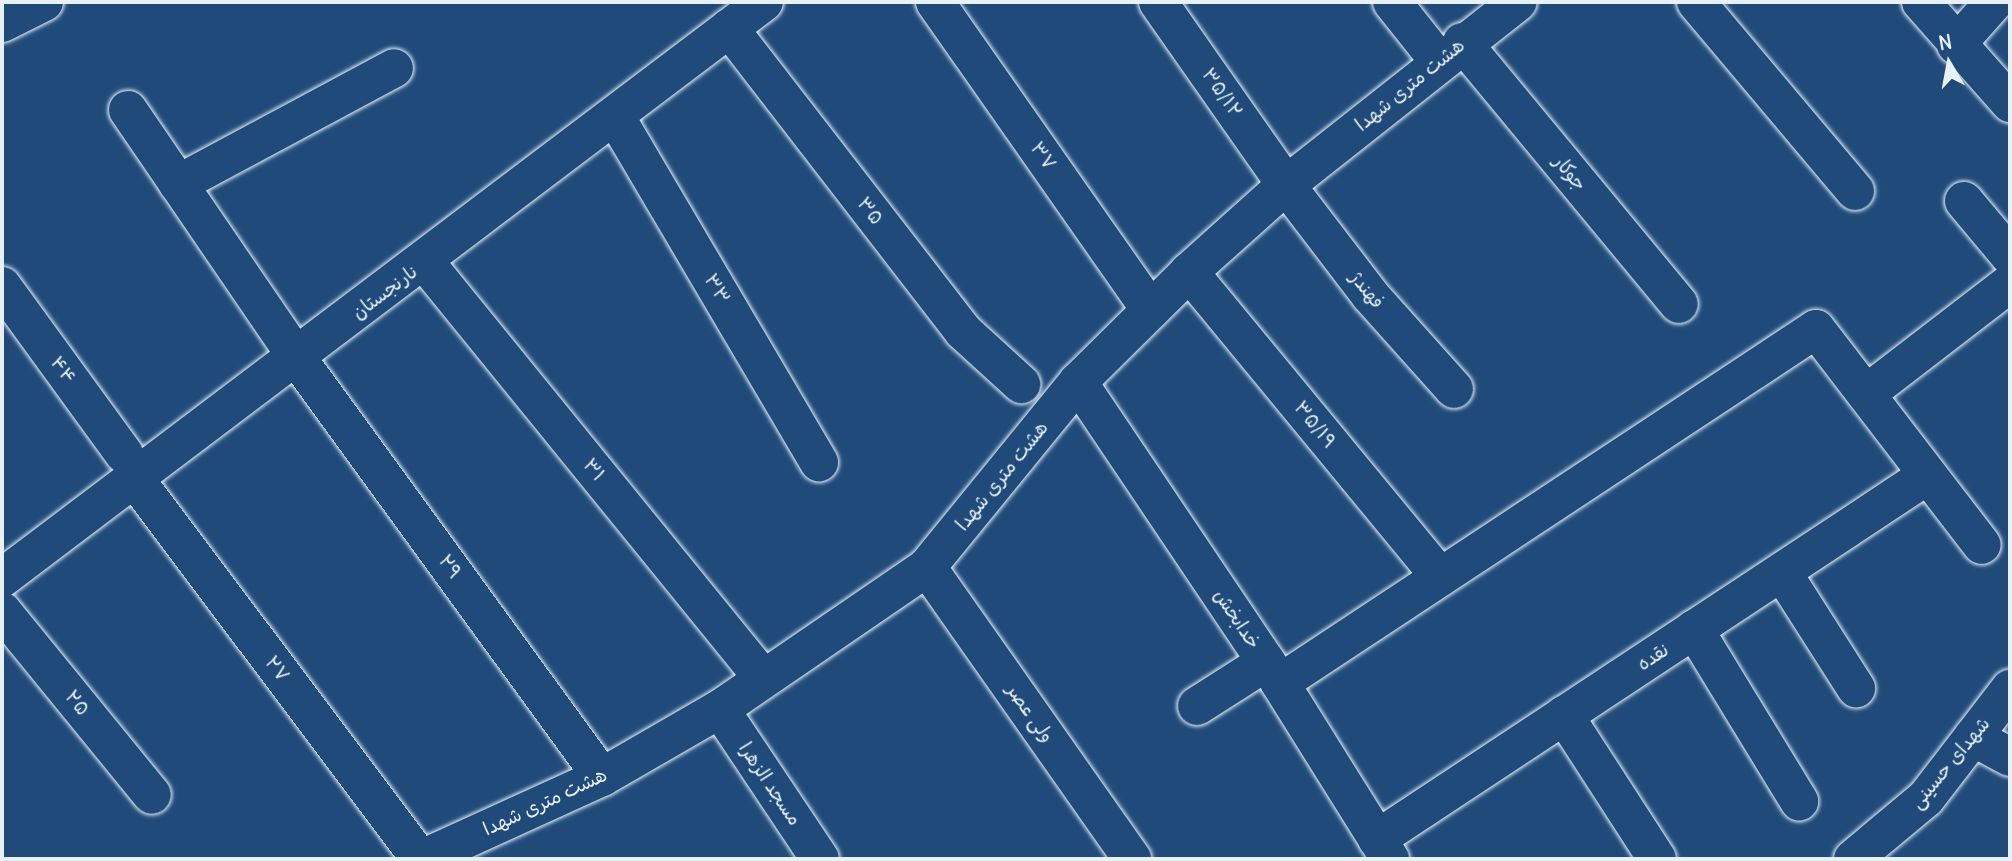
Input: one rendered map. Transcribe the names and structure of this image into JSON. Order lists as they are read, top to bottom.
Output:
{
  "streets": {
    "street": [
      "هشت متری شهدا",
      "۳۵/۱۲",
      "۳۷",
      "جوکار",
      "۳۵",
      "۳۳",
      "فهندژ",
      "نارنجستان",
      "۴۴",
      "۳۵/۱۹",
      "۳۱",
      "۲۹",
      "خدابخش",
      "نقده",
      "۲۷",
      "۲۵",
      "ولی عصر",
      "شهدای حسینی",
      "مسجد الزهرا"
    ]
  },
  "crossings": [
    ["هشت متری شهدا", "۳۵/۱۲"],
    ["هشت متری شهدا", "۳۷"],
    ["هشت متری شهدا", "جوکار"],
    ["هشت متری شهدا", "فهندژ"],
    ["هشت متری شهدا", "۳۵/۱۹"],
    ["هشت متری شهدا", "۳۱"],
    ["هشت متری شهدا", "۲۹"],
    ["هشت متری شهدا", "خدابخش"],
    ["هشت متری شهدا", "۲۷"],
    ["هشت متری شهدا", "ولی عصر"],
    ["هشت متری شهدا", "مسجد الزهرا"],
    ["۳۵/۱۲", "فهندژ"],
    ["۳۵", "نارنجستان"],
    ["۳۳", "نارنجستان"],
    ["نارنجستان", "۴۴"],
    ["نارنجستان", "۳۱"],
    ["نارنجستان", "۲۹"],
    ["نارنجستان", "۲۷"],
    ["۴۴", "۲۷"],
    ["خدابخش", "نقده"]
  ],
  "north": "top"
}
